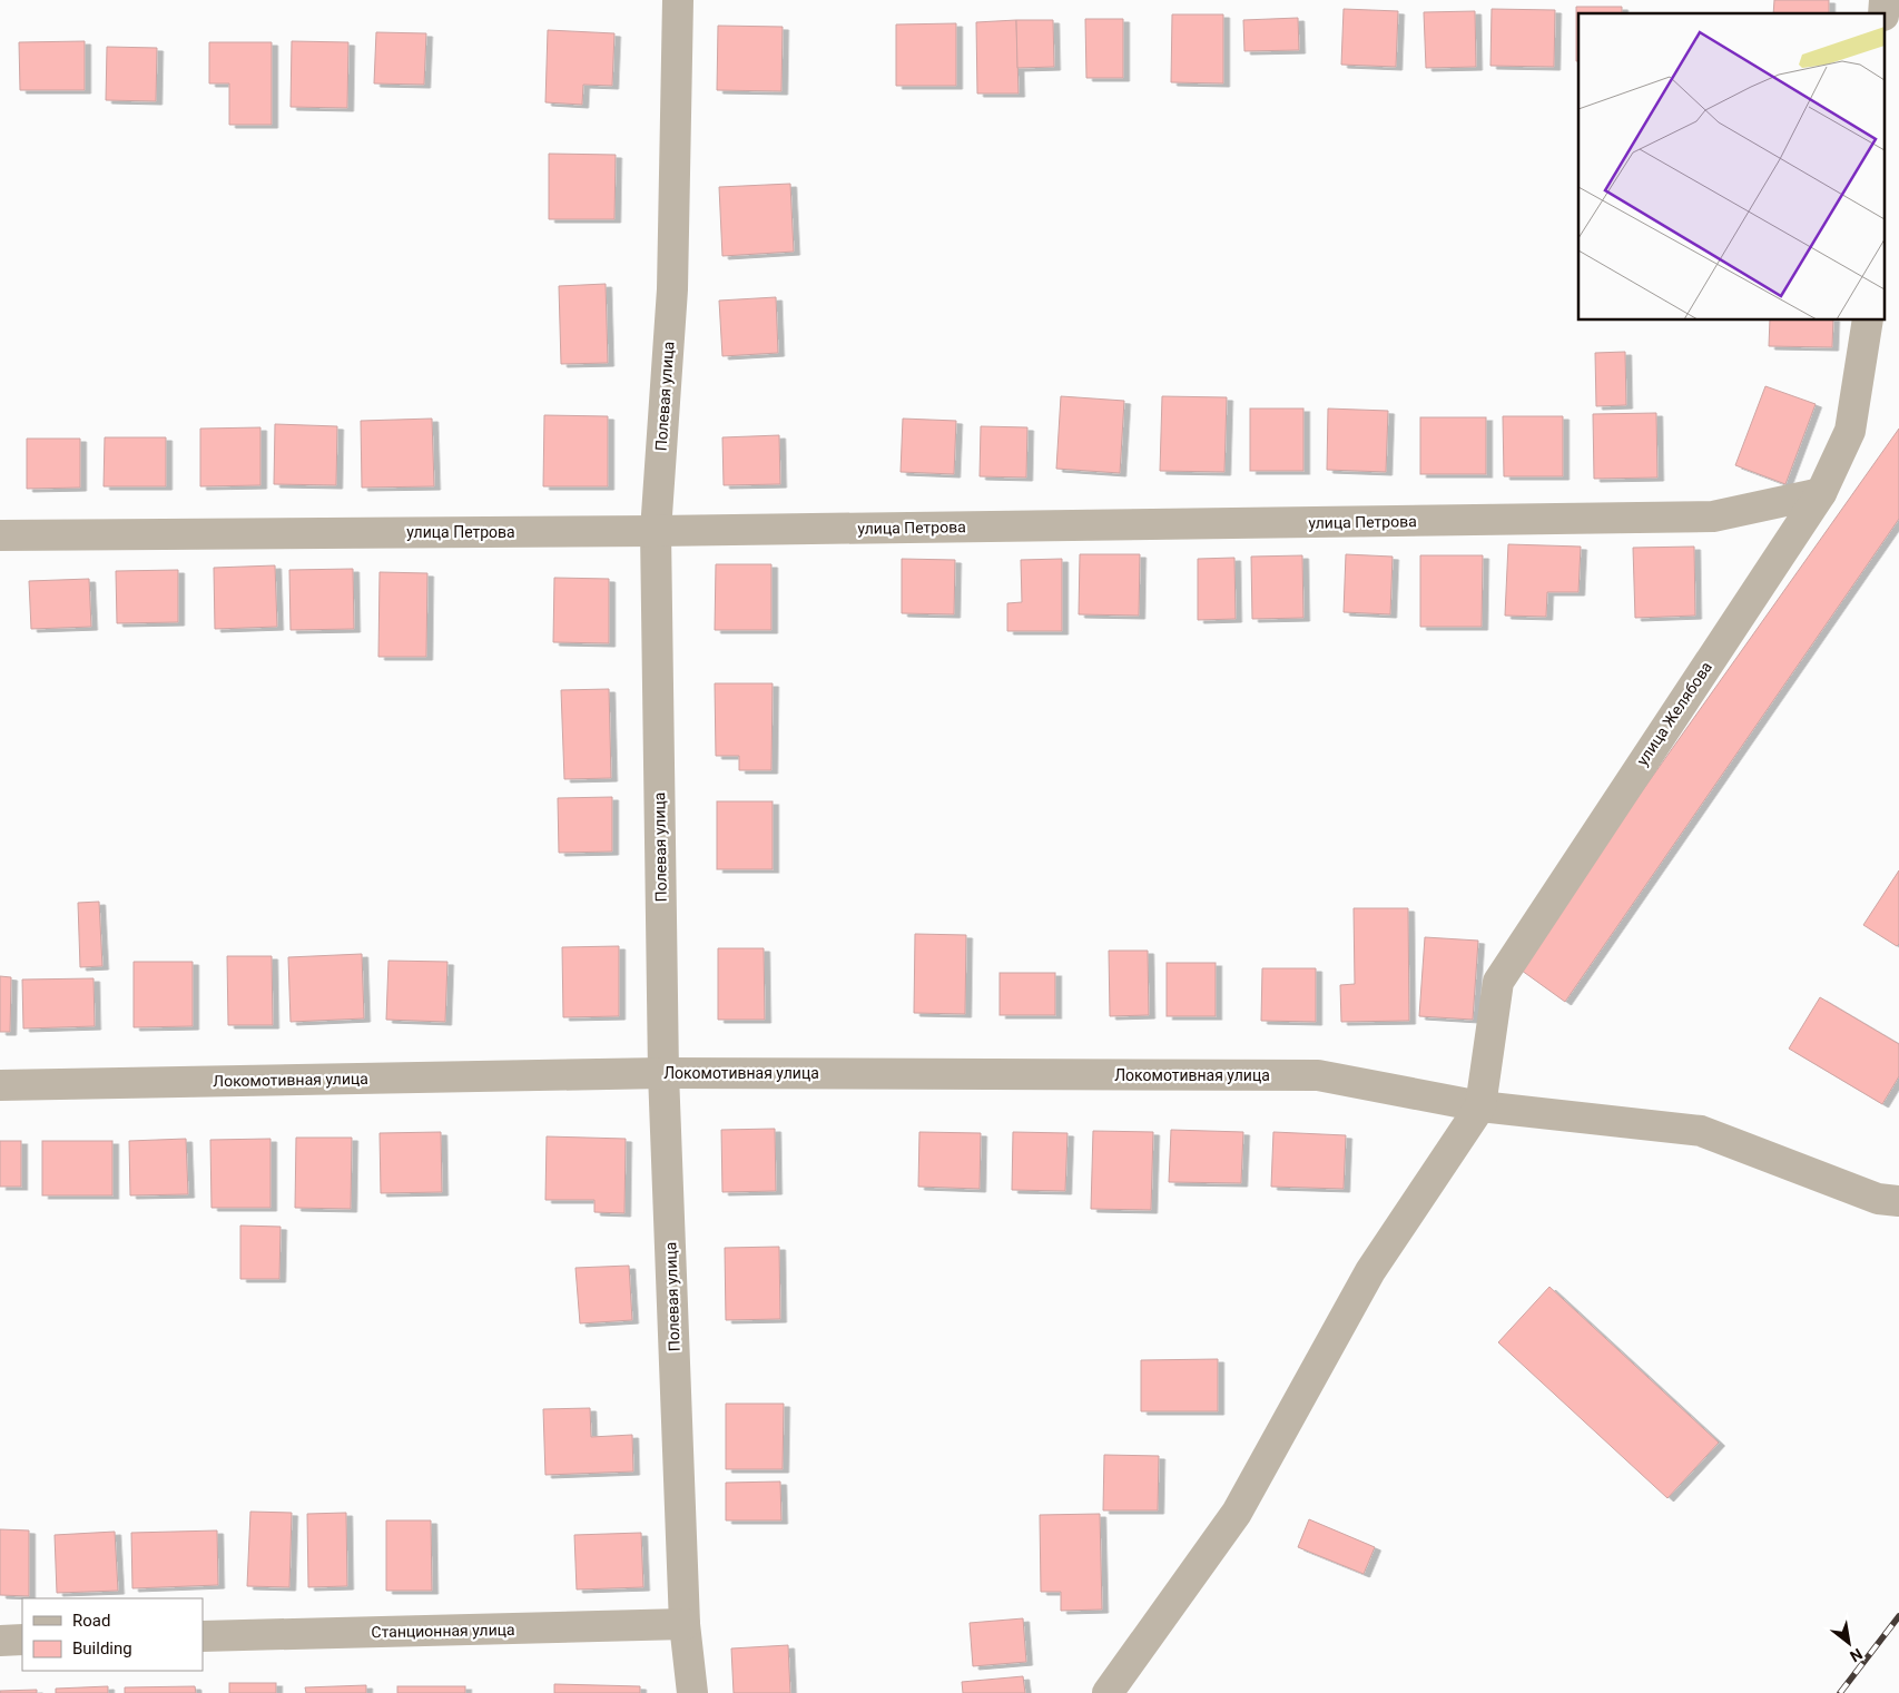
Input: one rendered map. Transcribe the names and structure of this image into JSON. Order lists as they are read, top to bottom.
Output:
{
  "streets": {
    "street": [
      "Полевая улица",
      "улица Петрова",
      "улица Желябова",
      "Локомотивная улица",
      "Станционная улица"
    ]
  },
  "crossings": [
    ["Полевая улица", "улица Петрова"],
    ["Полевая улица", "Локомотивная улица"],
    ["Полевая улица", "Станционная улица"],
    ["улица Петрова", "улица Желябова"],
    ["улица Желябова", "Локомотивная улица"]
  ],
  "legend": ["Road", "Building"],
  "north": "bottom right"
}
